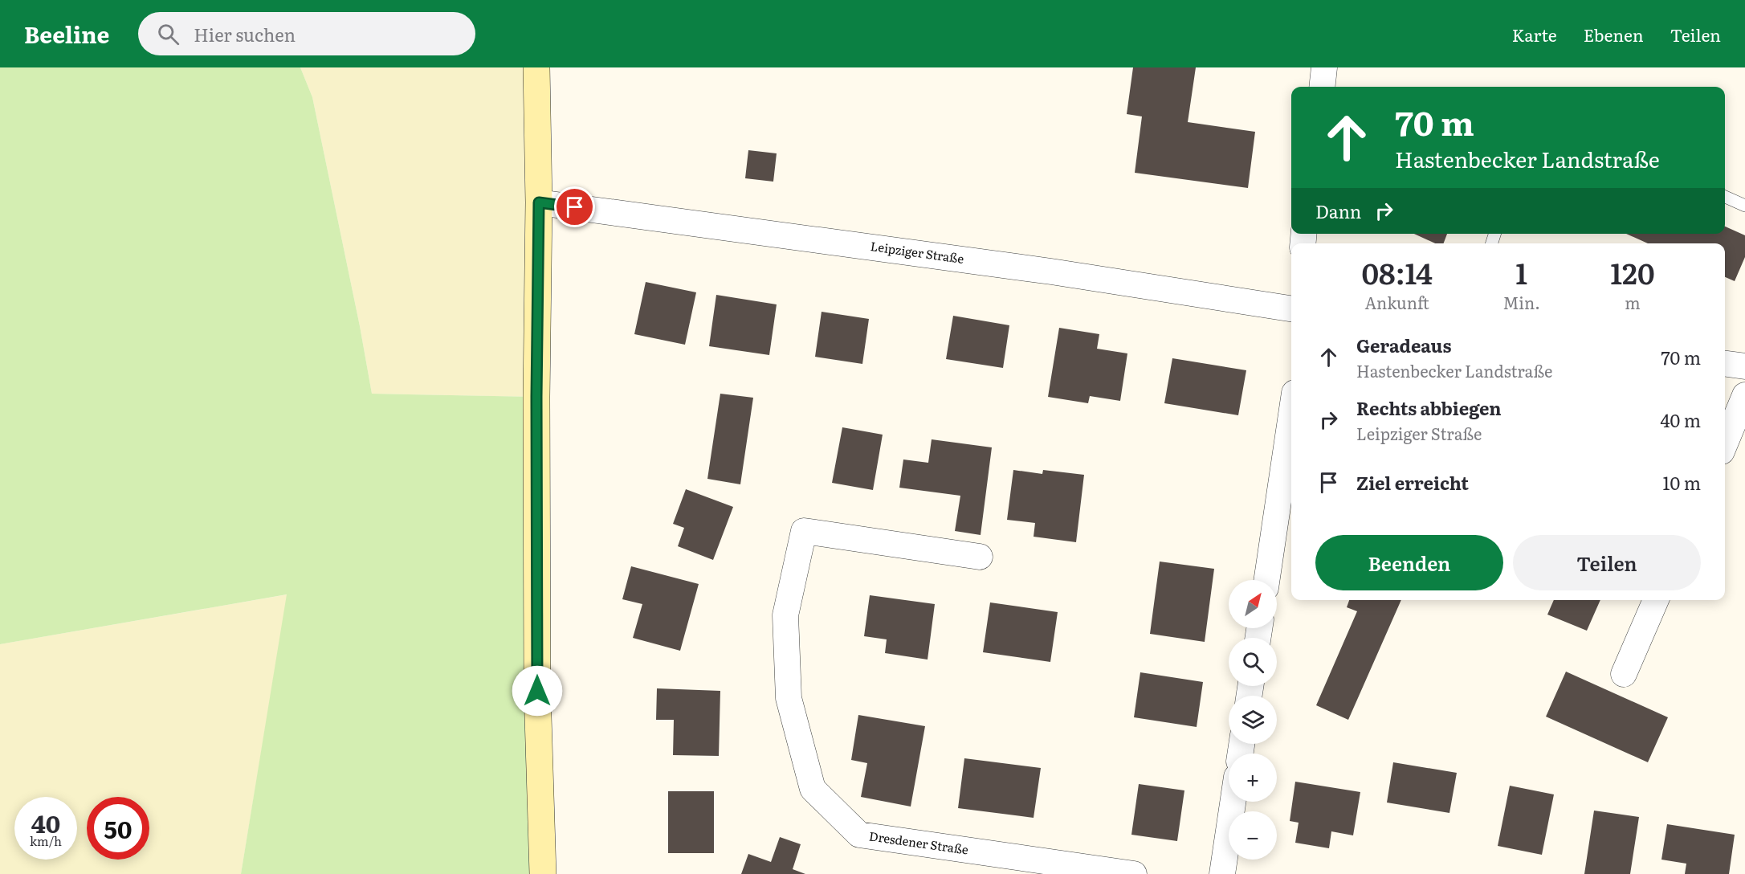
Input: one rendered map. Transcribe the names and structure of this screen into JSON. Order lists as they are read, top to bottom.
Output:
{
  "streets": {
    "street": ["Leipziger Straße", "Dresdener Straße"]
  },
  "north": "top right",
  "page": {
    "header": "Beeline",
    "search": "Hier suchen",
    "nav": ["Karte", "Ebenen", "Teilen"],
    "turn": ["70 m", "Hastenbecker Landstraße"],
    "then": "Dann",
    "eta": [
      "08:14",
      "Ankunft",
      "1",
      "Min.",
      "120",
      "m"
    ],
    "list": [
      {
        "name": "Geradeaus",
        "note": "Hastenbecker Landstraße",
        "value": "70 m"
      },
      {
        "name": "Rechts abbiegen",
        "note": "Leipziger Straße",
        "value": "40 m"
      },
      {
        "name": "Ziel erreicht",
        "value": "10 m"
      }
    ],
    "buttons": ["Beenden", "Teilen"],
    "map_buttons": ["+", "−"],
    "speed": "40 km/h",
    "limit": "50"
  }
}
